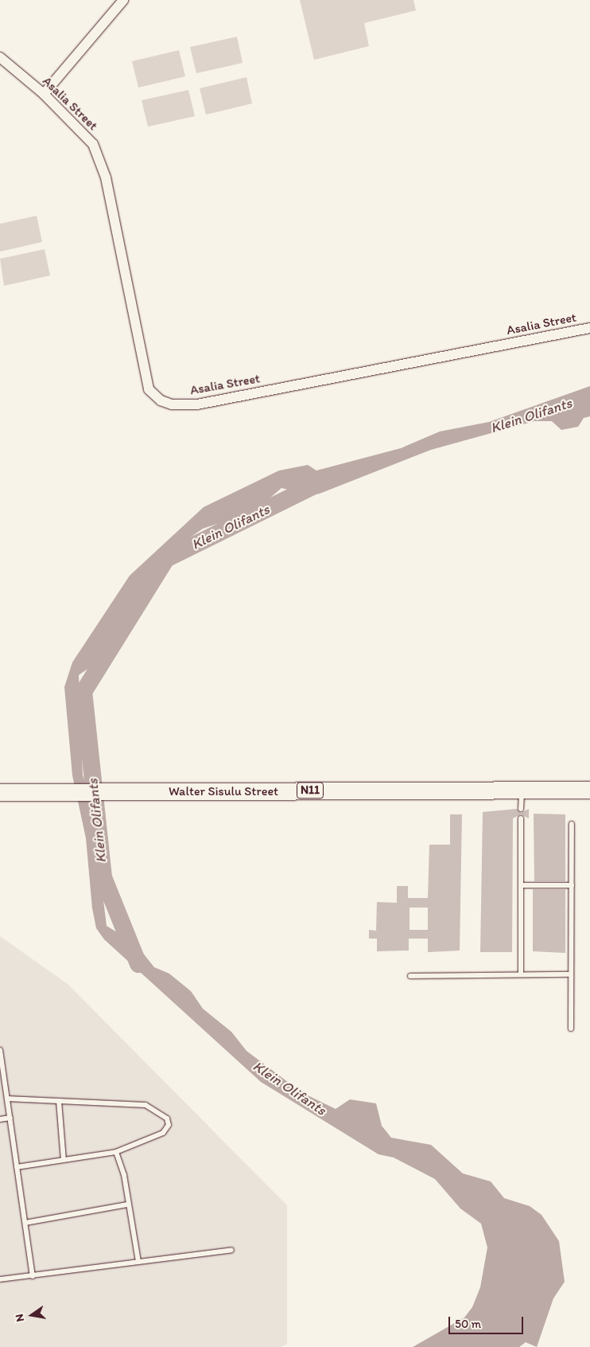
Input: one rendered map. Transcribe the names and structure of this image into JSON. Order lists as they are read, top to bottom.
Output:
{
  "streets": {
    "highway": ["N11", "Walter Sisulu Street"],
    "street": ["Asalia Street"]
  },
  "water": ["Klein Olifants"],
  "scale_bar": "50 m",
  "north": "left"
}
